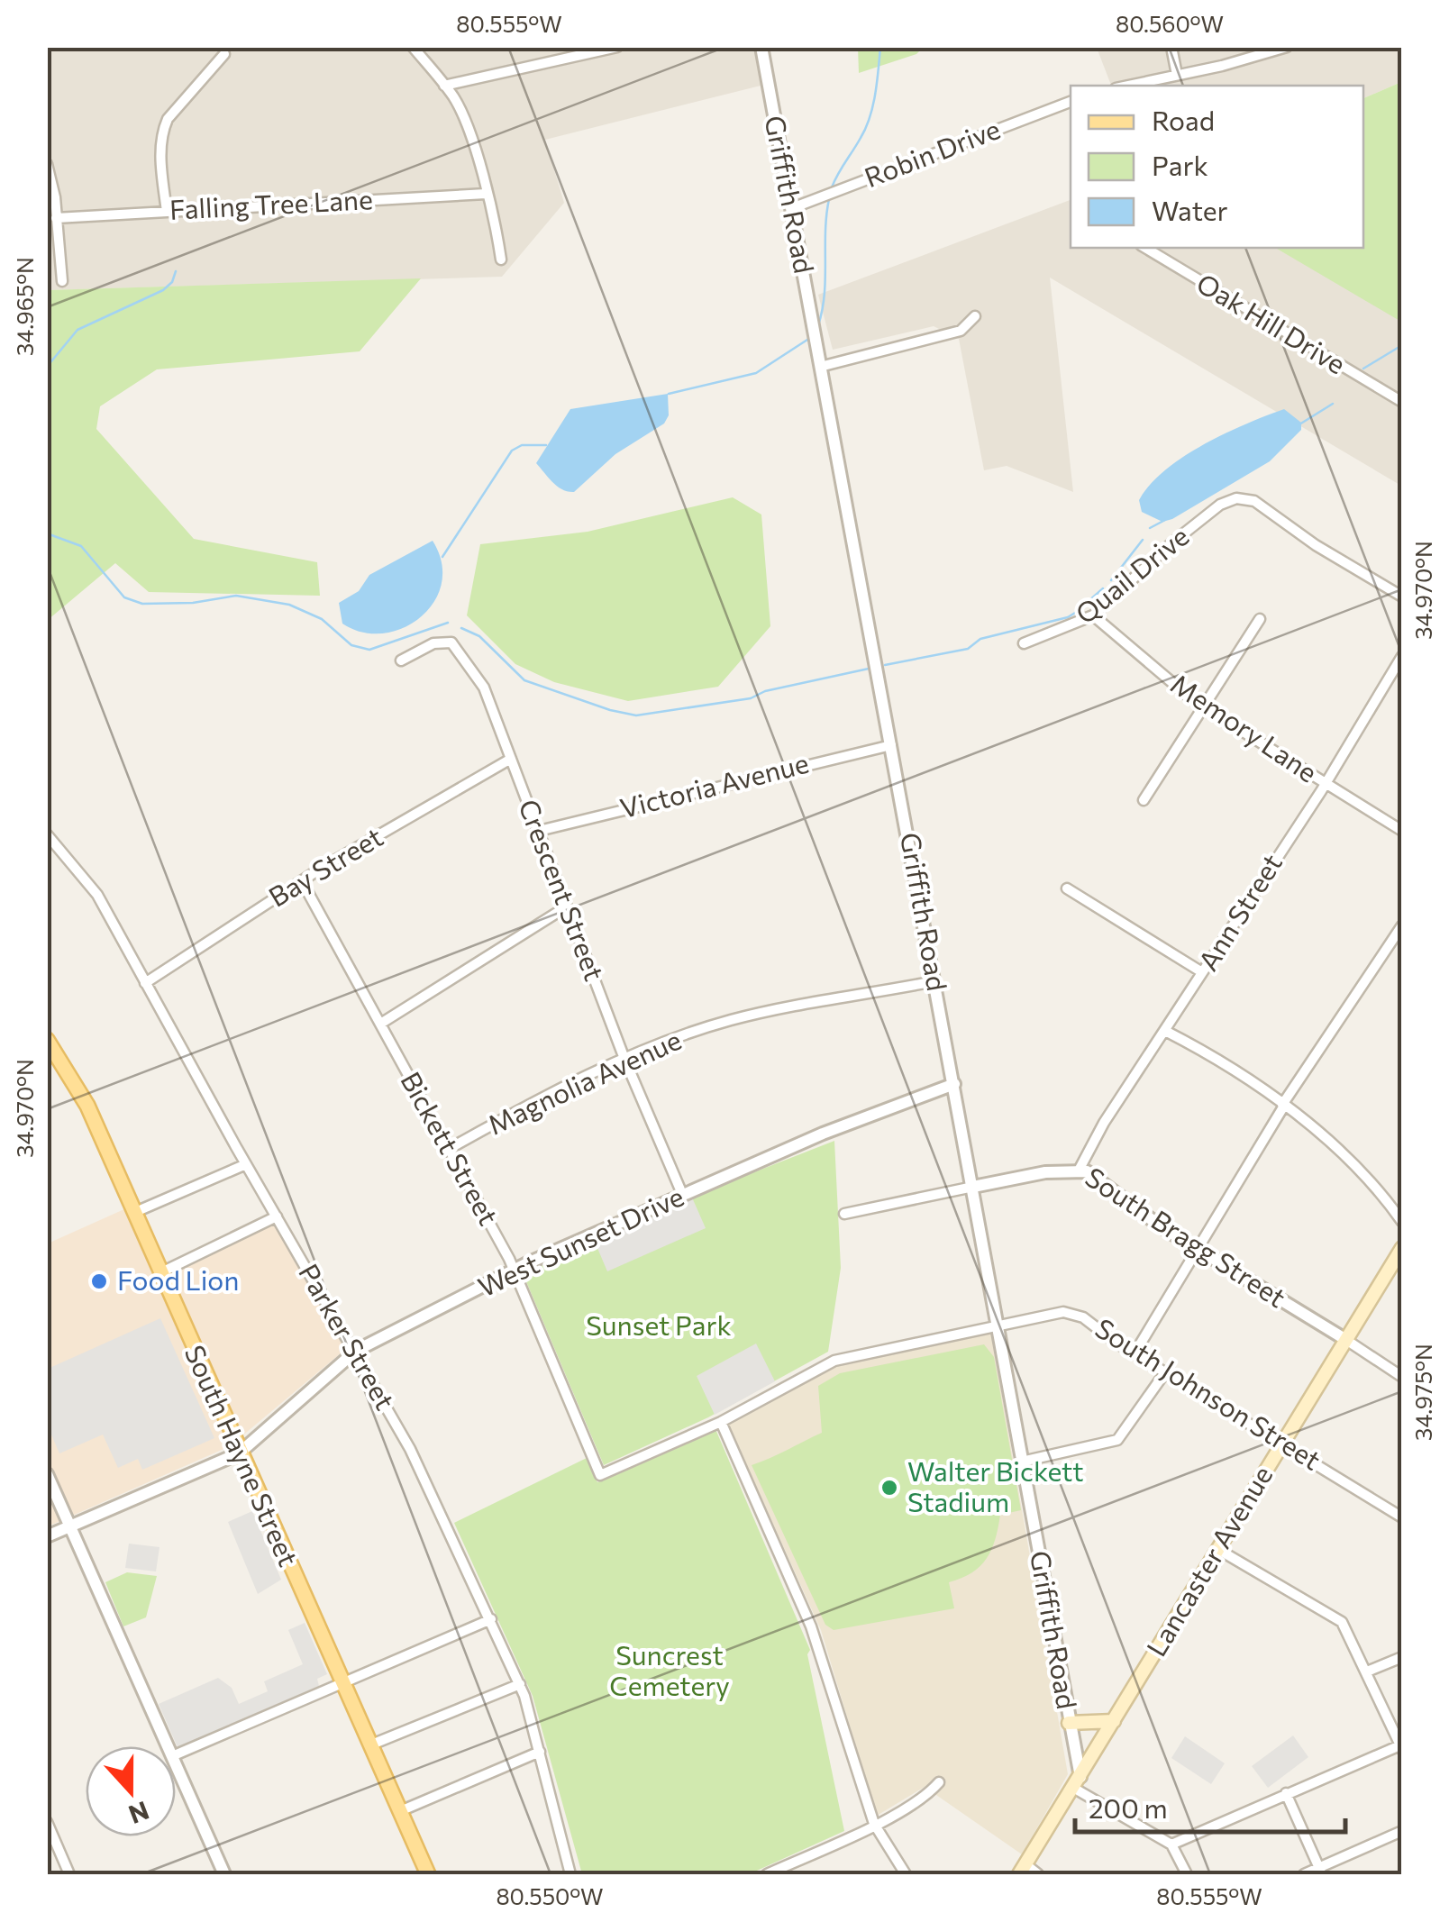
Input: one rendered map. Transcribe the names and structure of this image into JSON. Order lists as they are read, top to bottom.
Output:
{
  "streets": {
    "main road": ["South Hayne Street", "Lancaster Avenue"],
    "street": [
      "Robin Drive",
      "Griffith Road",
      "Falling Tree Lane",
      "Oak Hill Drive",
      "Quail Drive",
      "Memory Lane",
      "Victoria Avenue",
      "Bay Street",
      "Crescent Street",
      "Ann Street",
      "Magnolia Avenue",
      "Bickett Street",
      "South Bragg Street",
      "West Sunset Drive",
      "Parker Street",
      "South Johnson Street"
    ]
  },
  "crossings": [
    ["Robin Drive", "Griffith Road"],
    ["Griffith Road", "Victoria Avenue"],
    ["Griffith Road", "Magnolia Avenue"],
    ["Griffith Road", "South Bragg Street"],
    ["Griffith Road", "West Sunset Drive"],
    ["Griffith Road", "South Johnson Street"],
    ["Griffith Road", "Lancaster Avenue"],
    ["Quail Drive", "Memory Lane"],
    ["Memory Lane", "Ann Street"],
    ["Victoria Avenue", "Crescent Street"],
    ["Bay Street", "Crescent Street"],
    ["Bay Street", "Bickett Street"],
    ["Bay Street", "Parker Street"],
    ["Crescent Street", "Magnolia Avenue"],
    ["Crescent Street", "West Sunset Drive"],
    ["Ann Street", "South Bragg Street"],
    ["Magnolia Avenue", "Bickett Street"],
    ["Bickett Street", "West Sunset Drive"],
    ["Bickett Street", "South Johnson Street"],
    ["South Bragg Street", "Lancaster Avenue"],
    ["West Sunset Drive", "Parker Street"],
    ["West Sunset Drive", "South Hayne Street"],
    ["South Johnson Street", "Lancaster Avenue"]
  ],
  "parks": ["Sunset Park", "Suncrest Cemetery"],
  "places": ["Food Lion", "Walter Bickett Stadium"],
  "legend": ["Road", "Park", "Water"],
  "scale_bar": "200 m",
  "north": "bottom",
  "coordinates": [
    "80.555°W",
    "80.560°W",
    "34.965°N",
    "34.970°N",
    "34.975°N",
    "80.550°W"
  ]
}
